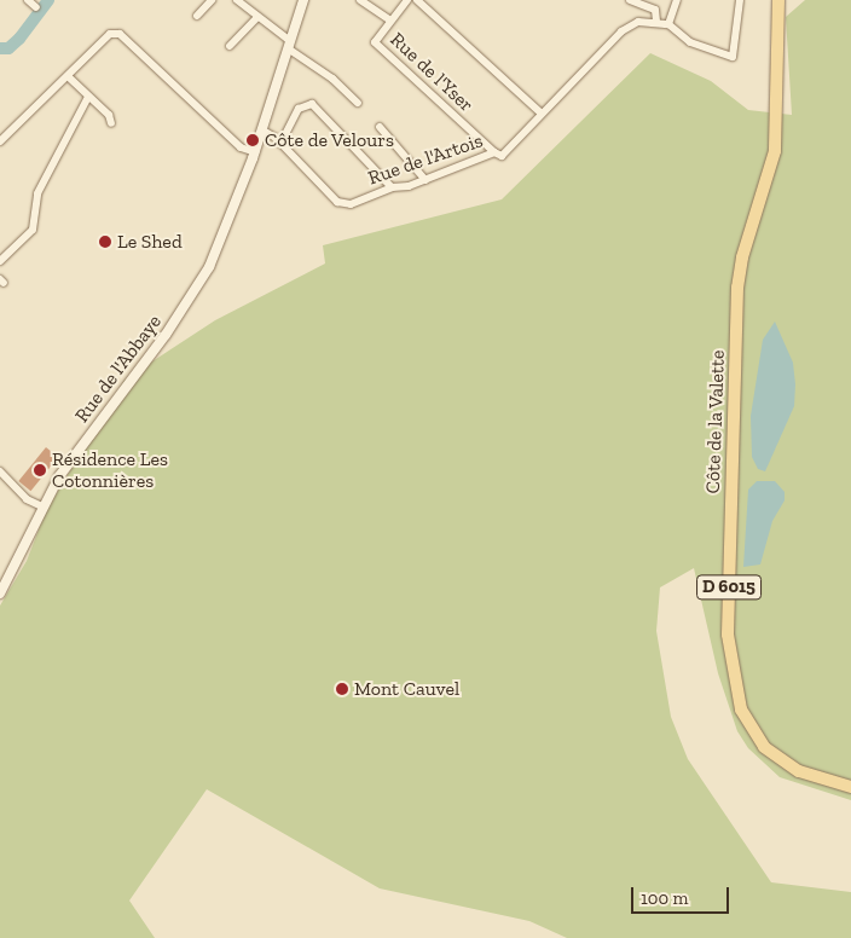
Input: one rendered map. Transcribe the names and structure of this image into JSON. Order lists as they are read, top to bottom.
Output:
{
  "streets": {
    "main road": ["Côte de la Valette", "D 6015"],
    "street": ["Rue de l'Yser", "Rue de l'Artois", "Rue de l'Abbaye"]
  },
  "crossings": [
    ["Rue de l'Yser", "Rue de l'Artois"]
  ],
  "places": [
    "Côte de Velours",
    "Le Shed",
    "Résidence Les Cotonnières",
    "Mont Cauvel"
  ],
  "scale_bar": "100 m"
}
